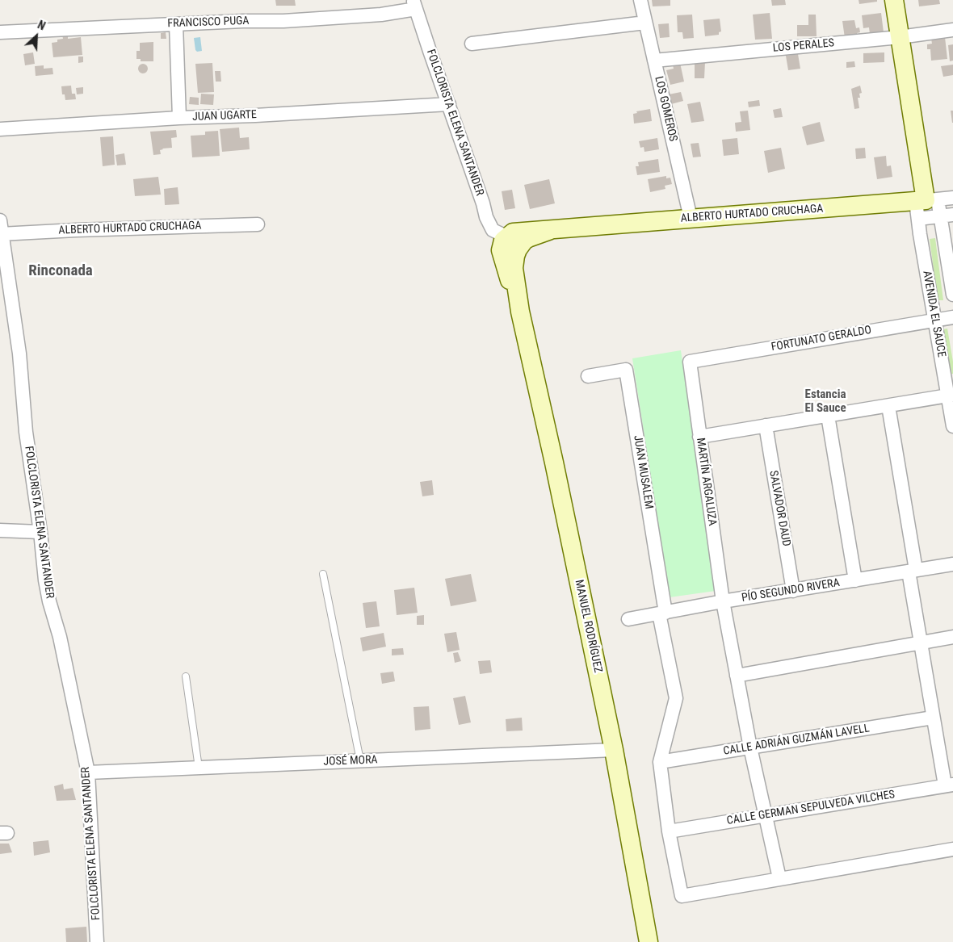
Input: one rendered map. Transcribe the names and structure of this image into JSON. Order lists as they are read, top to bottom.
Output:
{
  "streets": {
    "street": [
      "FRANCISCO PUGA",
      "LOS PERALES",
      "LOS GOMEROS",
      "JUAN UGARTE",
      "FOLCLORISTA ELENA SANTANDER",
      "ALBERTO HURTADO CRUCHAGA",
      "AVENIDA EL SAUCE",
      "FORTUNATO GERALDO",
      "JUAN MUSALEM",
      "MARTÍN ARGALUZA",
      "SALVADOR DAUD",
      "PÍO SEGUNDO RIVERA",
      "MANUEL RODRÍGUEZ",
      "CALLE ADRIÁN GUZMÁN LAVELL",
      "JOSÉ MORA",
      "CALLE GERMAN SEPULVEDA VILCHES"
    ]
  },
  "crossings": [
    ["FRANCISCO PUGA", "FOLCLORISTA ELENA SANTANDER"],
    ["LOS PERALES", "LOS GOMEROS"],
    ["LOS PERALES", "AVENIDA EL SAUCE"],
    ["LOS GOMEROS", "ALBERTO HURTADO CRUCHAGA"],
    ["JUAN UGARTE", "FOLCLORISTA ELENA SANTANDER"],
    ["FOLCLORISTA ELENA SANTANDER", "ALBERTO HURTADO CRUCHAGA"],
    ["FOLCLORISTA ELENA SANTANDER", "MANUEL RODRÍGUEZ"],
    ["FOLCLORISTA ELENA SANTANDER", "JOSÉ MORA"],
    ["ALBERTO HURTADO CRUCHAGA", "AVENIDA EL SAUCE"],
    ["ALBERTO HURTADO CRUCHAGA", "MANUEL RODRÍGUEZ"],
    ["AVENIDA EL SAUCE", "FORTUNATO GERALDO"],
    ["FORTUNATO GERALDO", "MARTÍN ARGALUZA"],
    ["JUAN MUSALEM", "PÍO SEGUNDO RIVERA"],
    ["MARTÍN ARGALUZA", "PÍO SEGUNDO RIVERA"],
    ["MARTÍN ARGALUZA", "CALLE ADRIÁN GUZMÁN LAVELL"],
    ["MARTÍN ARGALUZA", "CALLE GERMAN SEPULVEDA VILCHES"],
    ["SALVADOR DAUD", "PÍO SEGUNDO RIVERA"],
    ["MANUEL RODRÍGUEZ", "JOSÉ MORA"]
  ],
  "districts": ["Rinconada", "Estancia El Sauce"],
  "north": "top right"
}
